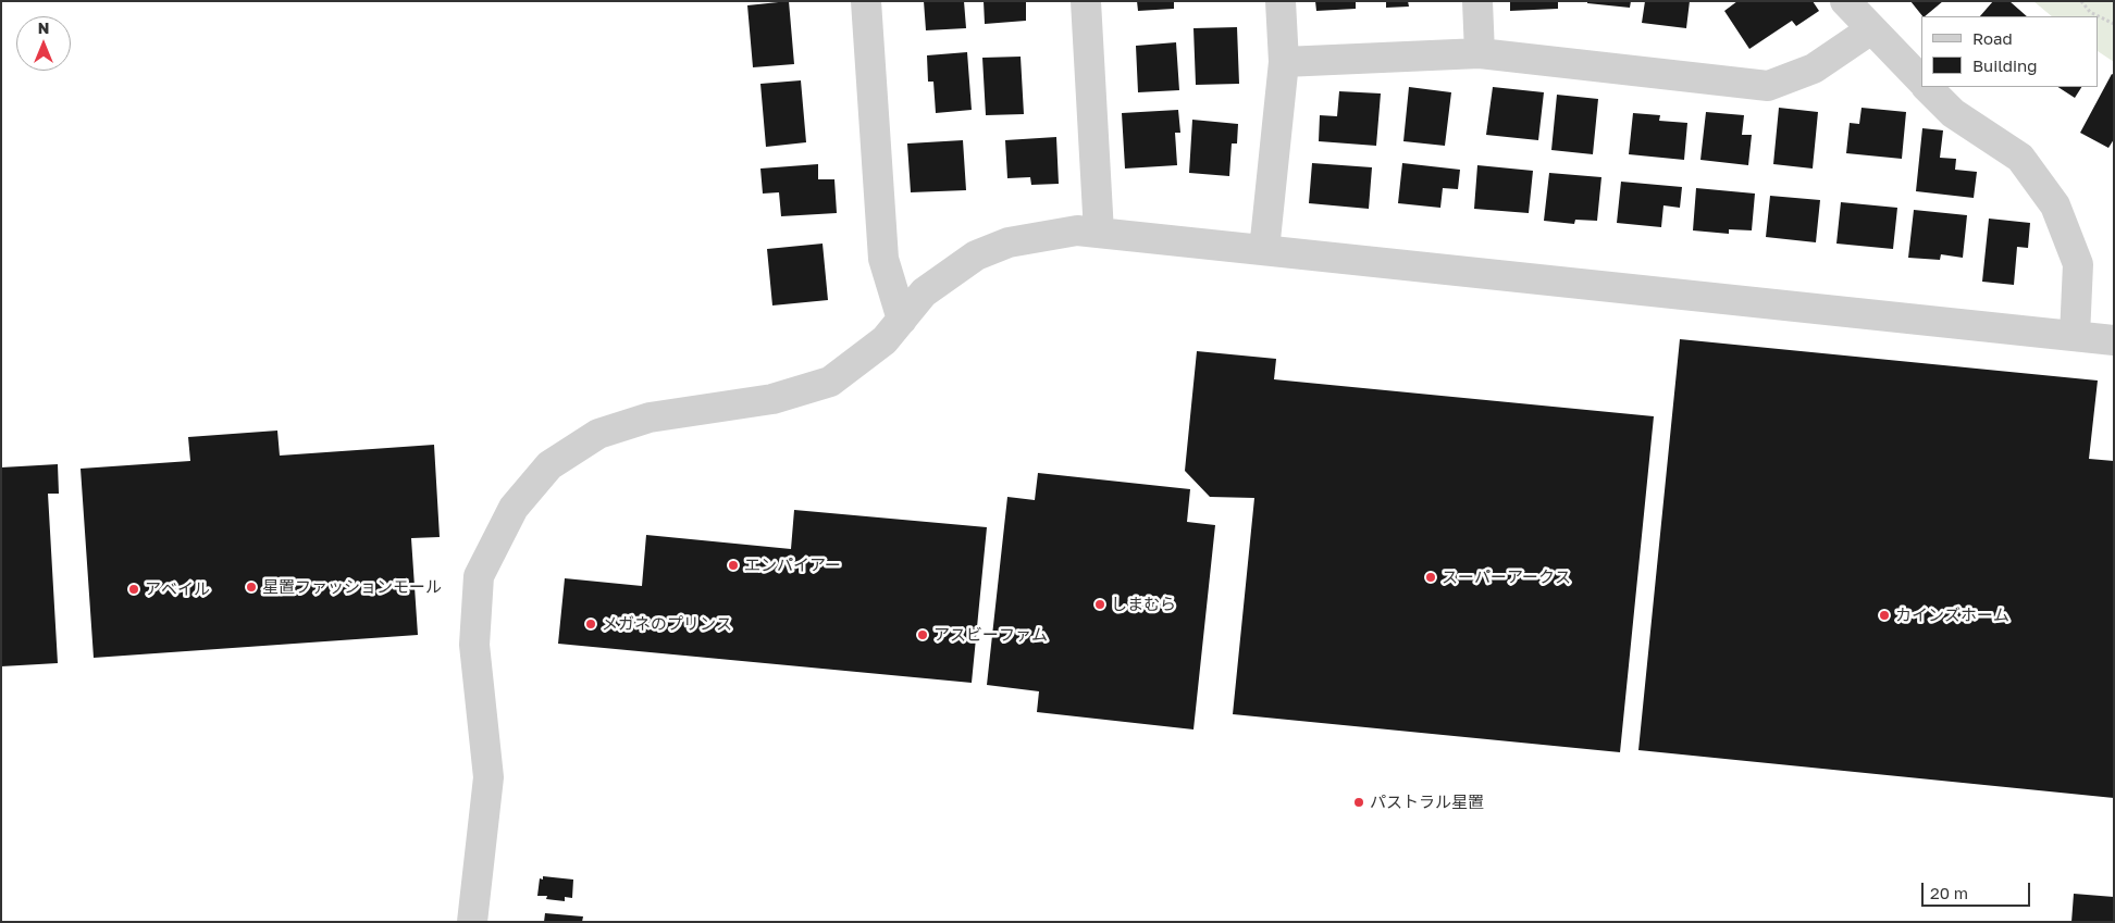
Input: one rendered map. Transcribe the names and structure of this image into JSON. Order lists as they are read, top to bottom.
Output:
{
  "places": [
    "エンパイアー",
    "スーパーアークス",
    "星置ファッションモール",
    "アベイル",
    "しまむら",
    "カインズホーム",
    "メガネのプリンス",
    "アスビーファム",
    "パストラル星置"
  ],
  "legend": ["Road", "Building"],
  "scale_bar": "20 m",
  "north": "top"
}
